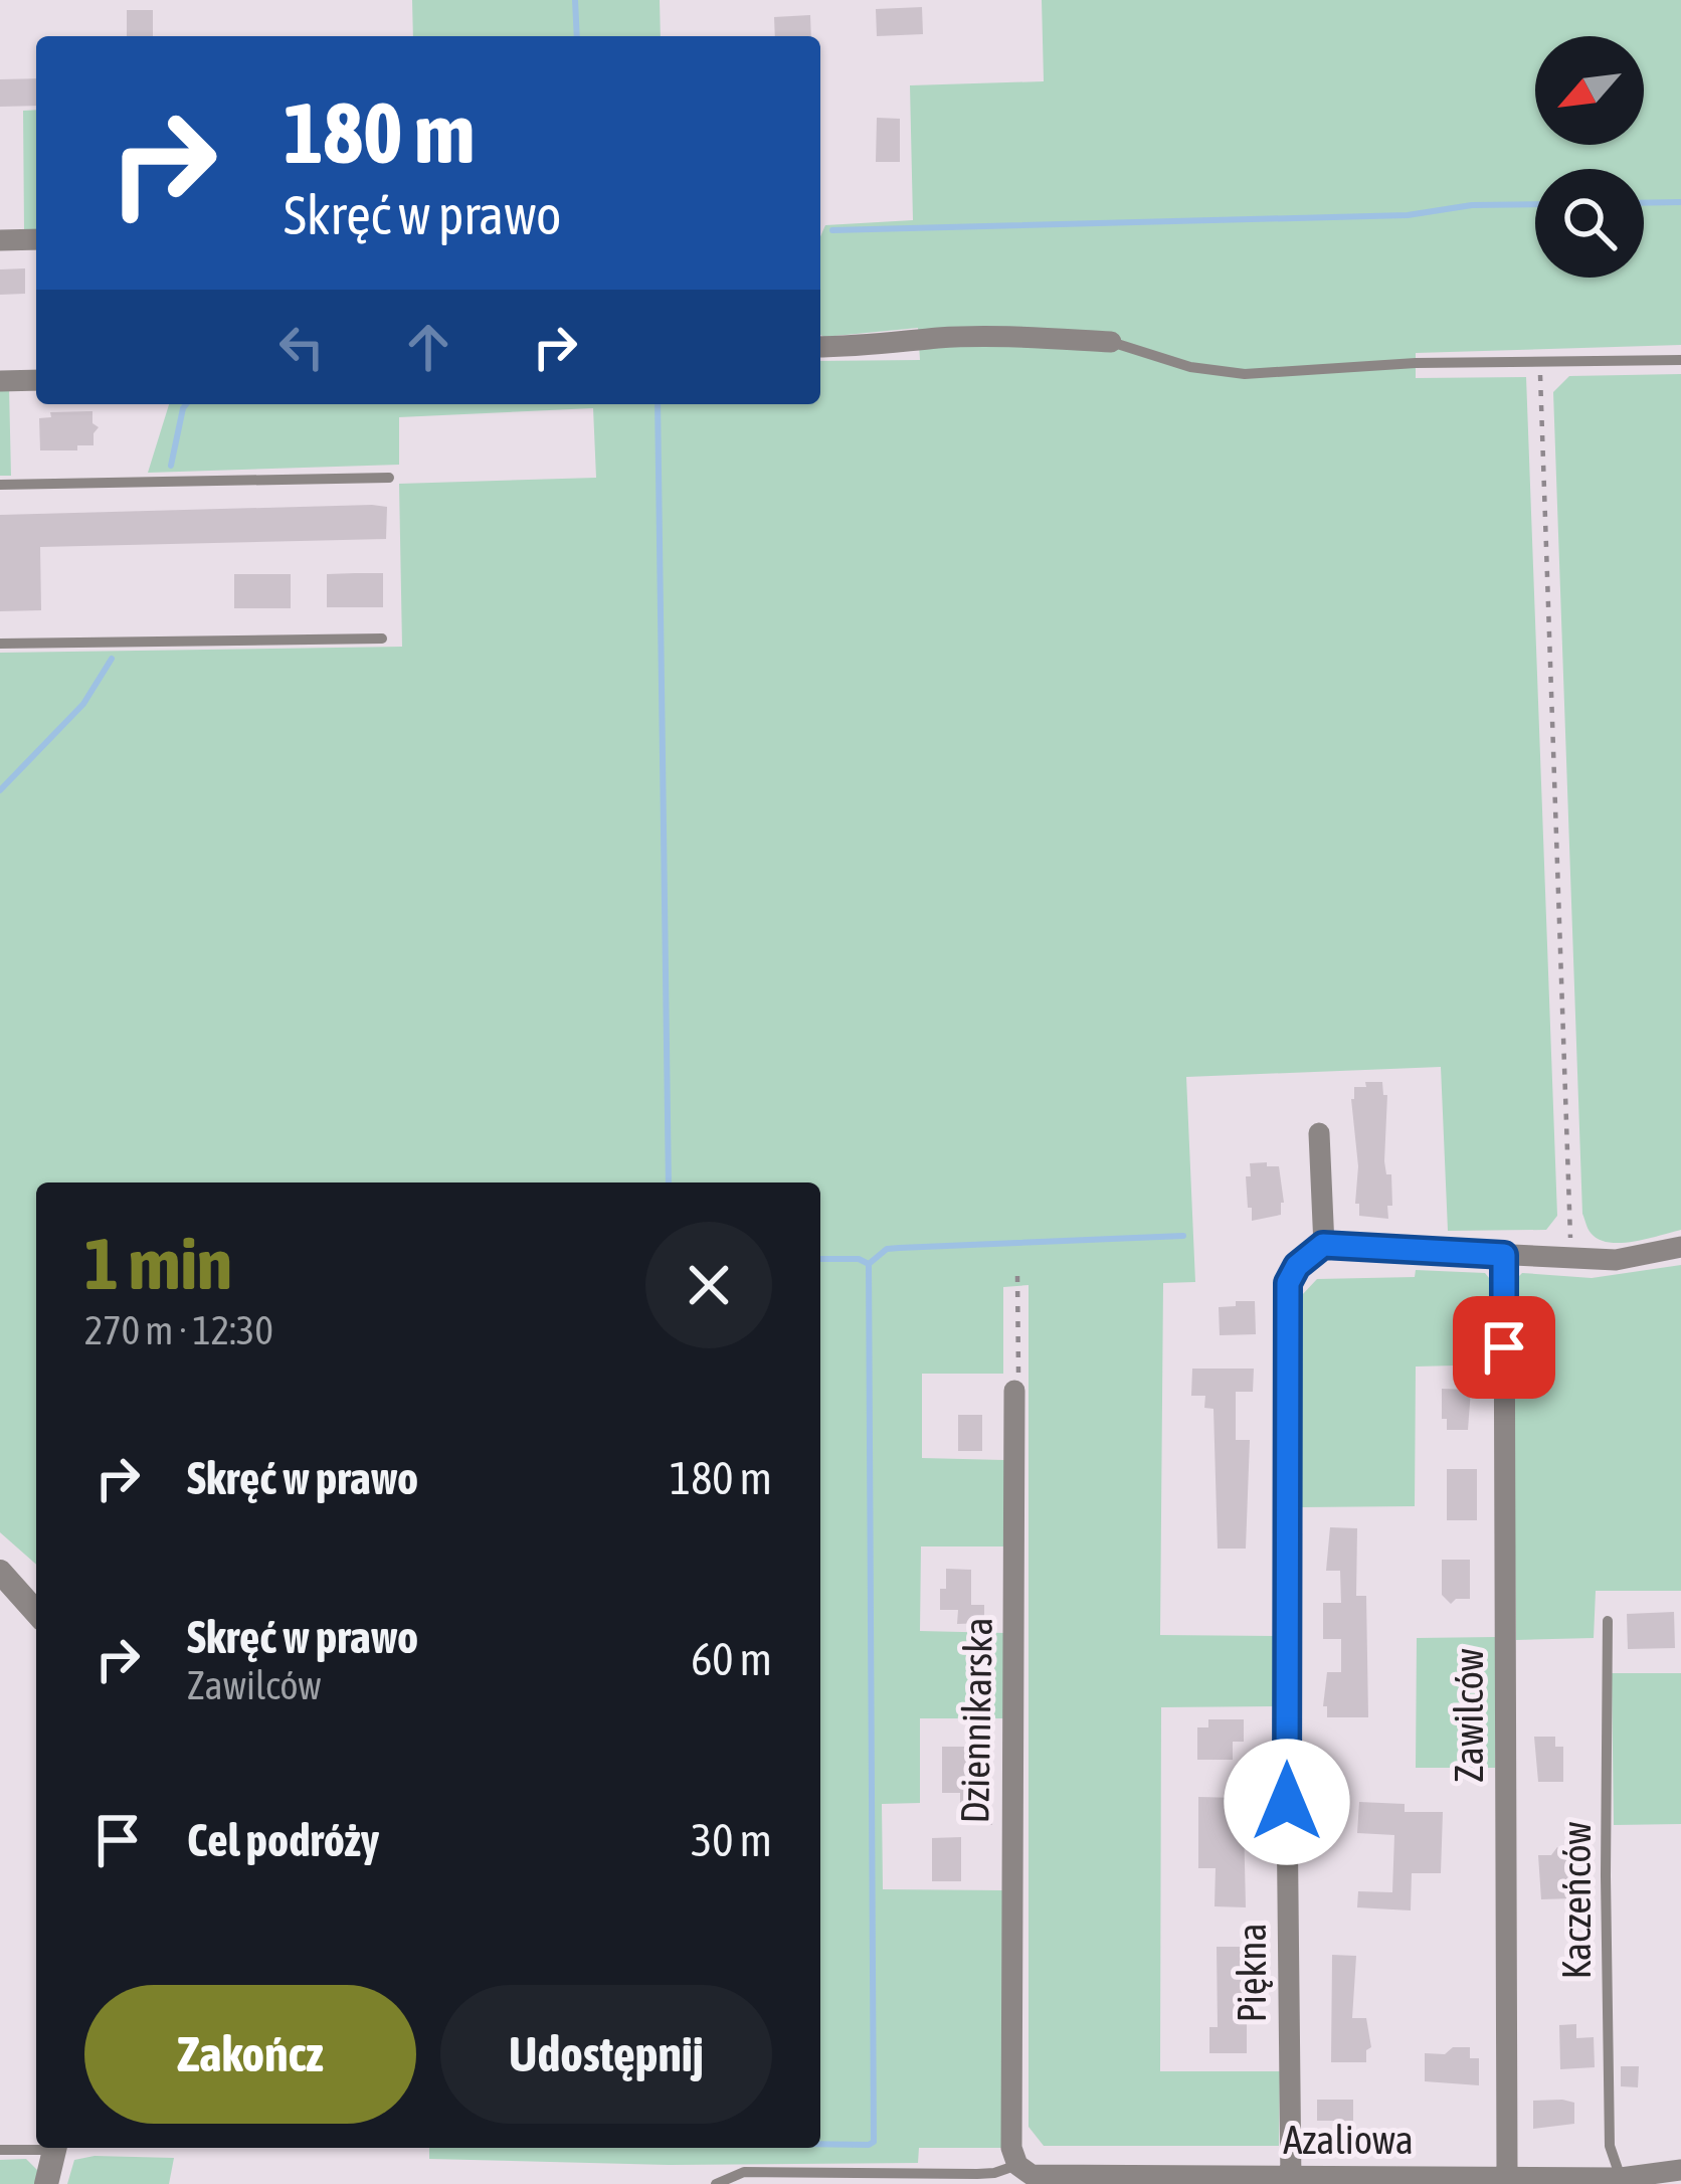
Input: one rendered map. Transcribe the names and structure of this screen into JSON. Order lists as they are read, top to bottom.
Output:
{
  "streets": {
    "street": [
      "Zawilców",
      "Dziennikarska",
      "Piękna",
      "Azaliowa"
    ],
    "lane": ["Kaczeńców"]
  },
  "crossings": [
    ["Zawilców", "Azaliowa"],
    ["Dziennikarska", "Azaliowa"],
    ["Kaczeńców", "Azaliowa"],
    ["Piękna", "Azaliowa"]
  ],
  "north": "bottom left",
  "page": {
    "turn": ["180 m", "Skręć w prawo"],
    "heading": ["1 min", "270 m · 12:30"],
    "list": [
      {
        "name": "Skręć w prawo",
        "value": "180 m"
      },
      {
        "name": "Skręć w prawo",
        "note": "Zawilców",
        "value": "60 m"
      },
      {
        "name": "Cel podróży",
        "value": "30 m"
      }
    ],
    "buttons": ["Zakończ", "Udostępnij"]
  }
}
